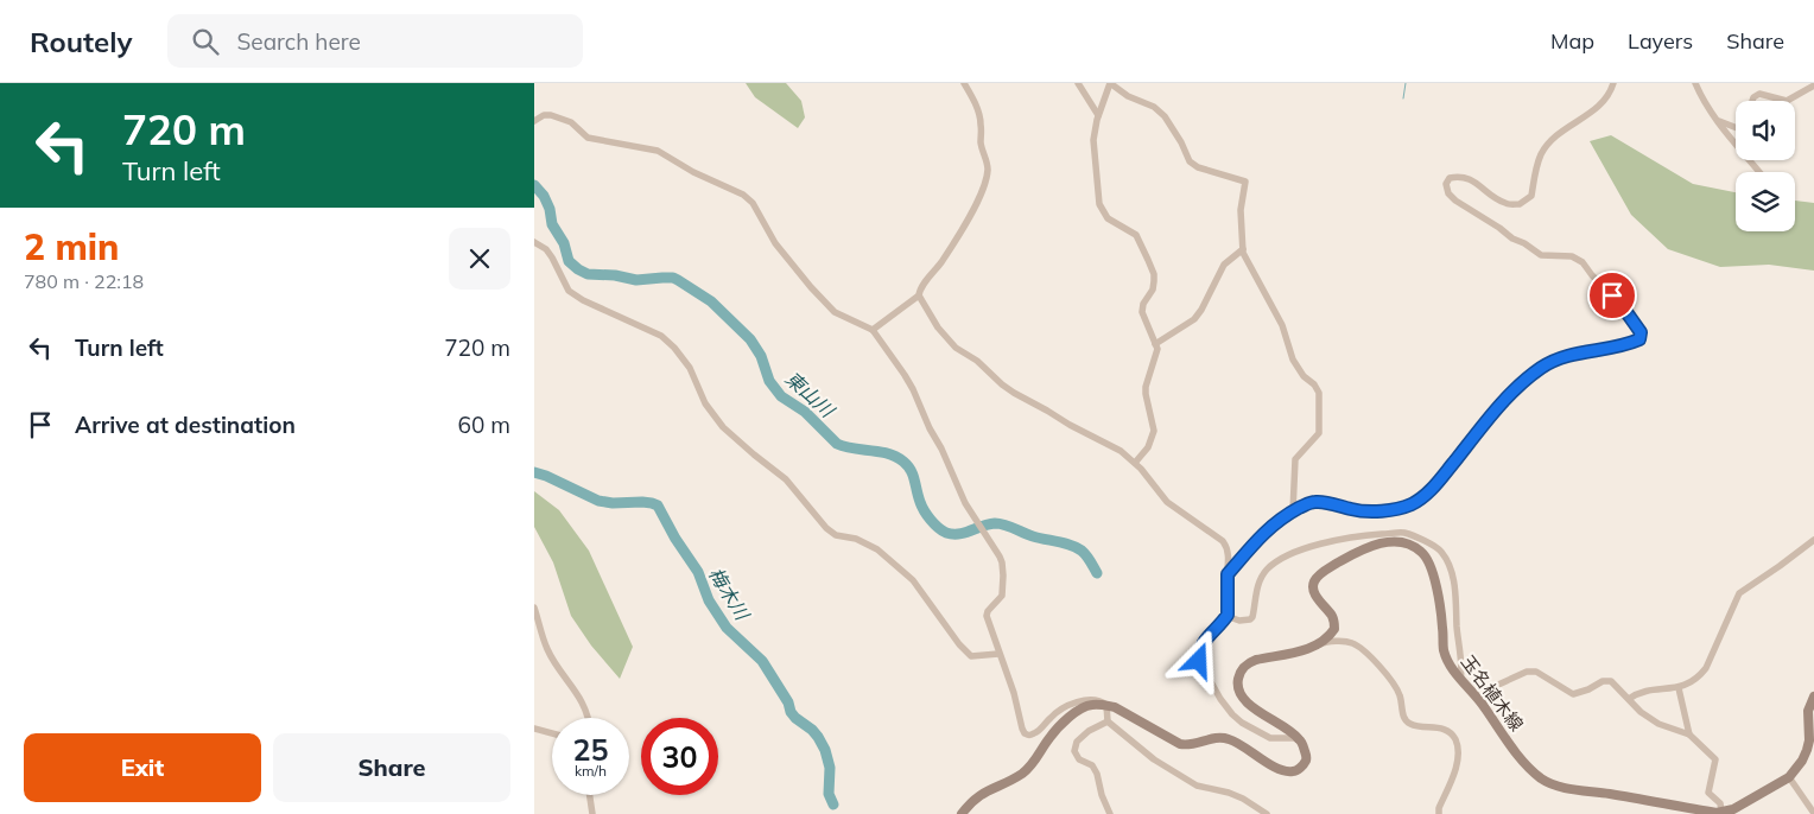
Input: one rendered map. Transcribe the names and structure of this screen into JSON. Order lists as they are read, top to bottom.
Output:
{
  "streets": {
    "main road": ["玉名植木線"]
  },
  "water": ["東山川", "梅木川"],
  "page": {
    "header": "Routely",
    "search": "Search here",
    "nav": ["Map", "Layers", "Share"],
    "turn": ["720 m", "Turn left"],
    "heading": ["2 min", "780 m · 22:18"],
    "list": [
      {
        "name": "Turn left",
        "value": "720 m"
      },
      {
        "name": "Arrive at destination",
        "value": "60 m"
      }
    ],
    "speed": "25 km/h",
    "limit": "30",
    "buttons": ["Exit", "Share"]
  }
}
